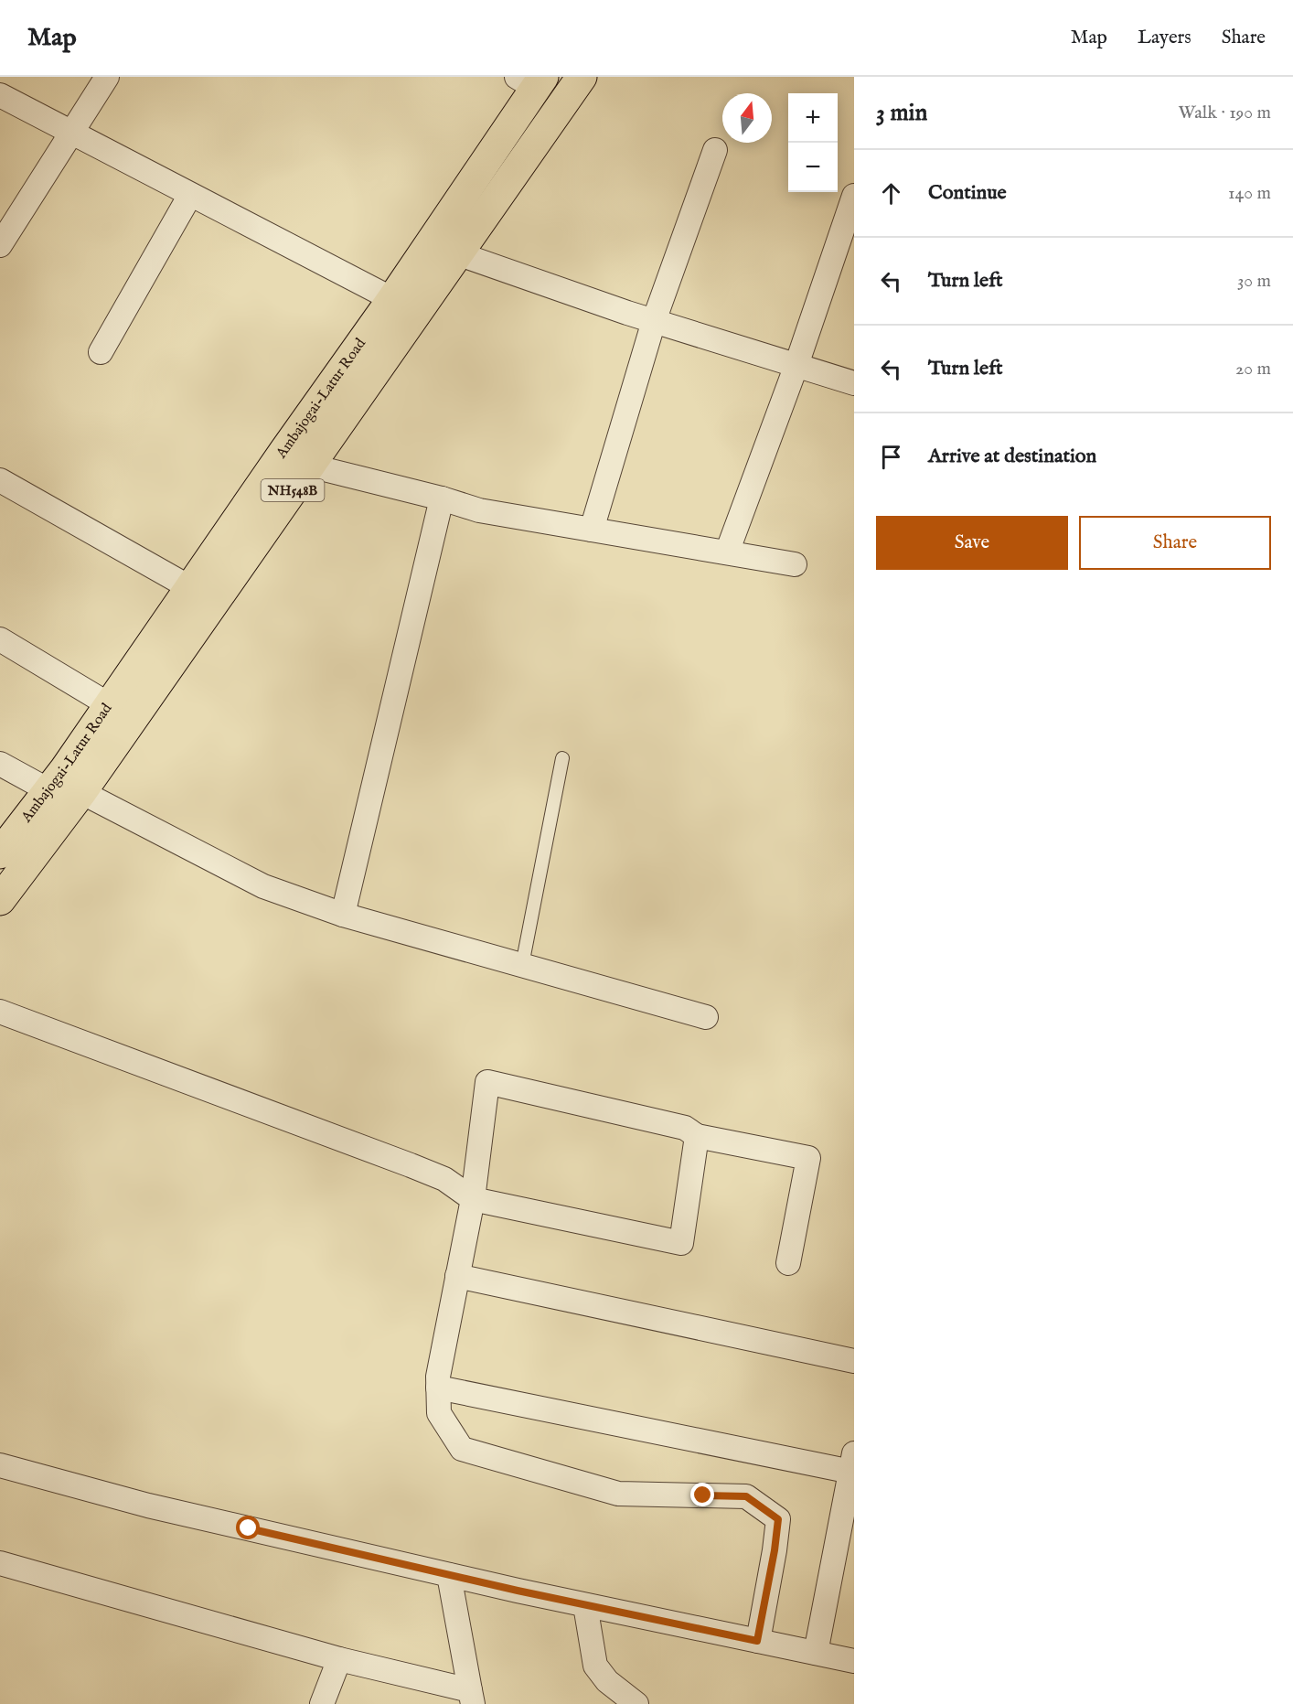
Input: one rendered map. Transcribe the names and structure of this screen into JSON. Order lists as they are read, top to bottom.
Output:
{
  "streets": {
    "highway": ["Ambajogai-Latur Road", "NH548B"]
  },
  "north": "top",
  "page": {
    "header": "Map",
    "nav": ["Map", "Layers", "Share"],
    "heading": ["3 min", "Walk · 190 m"],
    "map_buttons": ["+", "−"],
    "list": [
      ["Continue", "140 m"],
      ["Turn left", "30 m"],
      ["Turn left", "20 m"],
      "Arrive at destination"
    ],
    "buttons": ["Save", "Share"]
  }
}
